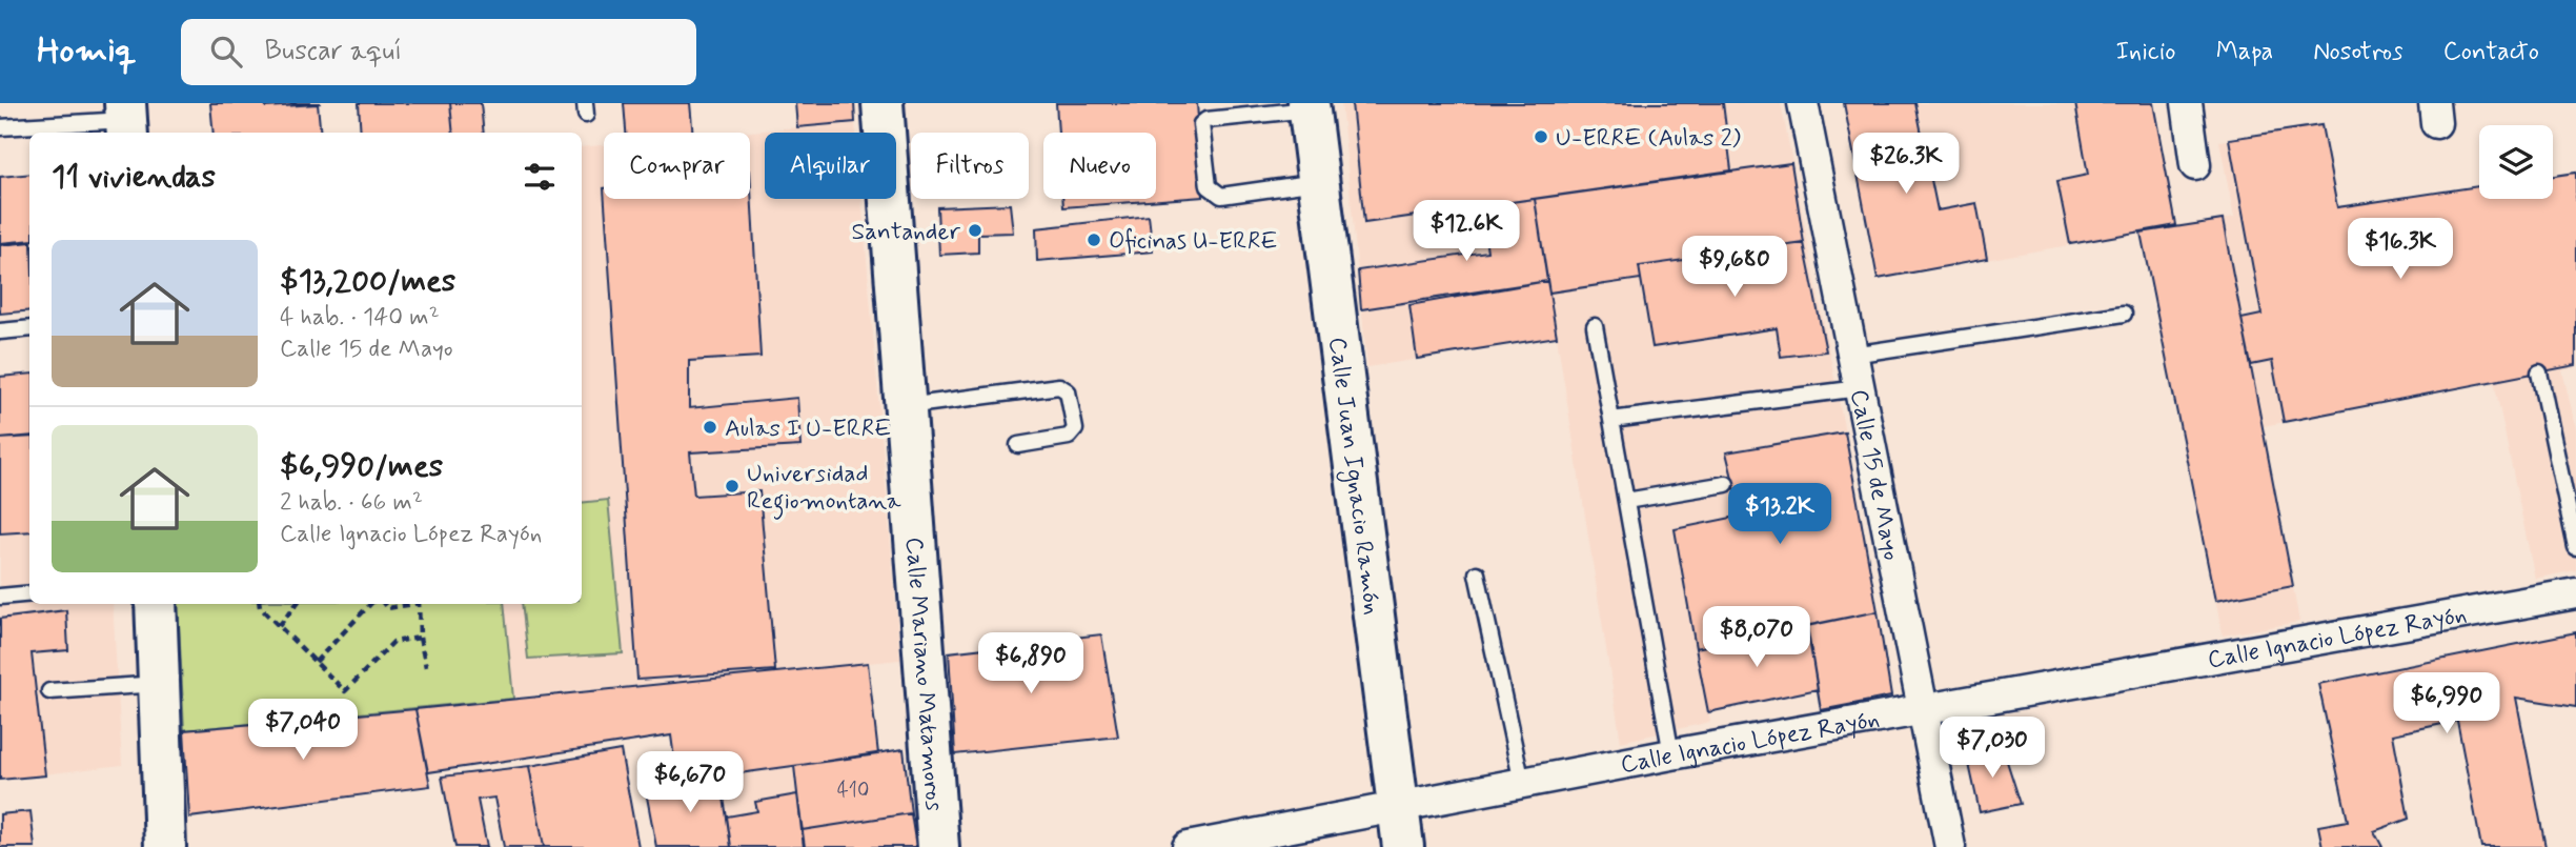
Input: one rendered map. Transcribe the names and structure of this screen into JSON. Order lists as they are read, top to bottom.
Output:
{
  "streets": {
    "street": [
      "Calle 15 de Mayo",
      "Calle Juan Ignacio Ramón",
      "Calle Ignacio López Rayón",
      "Calle Mariano Matamoros"
    ]
  },
  "crossings": [
    ["Calle 15 de Mayo", "Calle Ignacio López Rayón"],
    ["Calle Juan Ignacio Ramón", "Calle Ignacio López Rayón"]
  ],
  "places": [
    "U-ERRE (Aulas 2)",
    "Santander",
    "Oficinas U-ERRE",
    "Aulas I U-ERRE",
    "Universidad Regiomontana"
  ],
  "house_numbers": ["410"],
  "page": {
    "header": "Homiq",
    "search": "Buscar aquí",
    "nav": [
      "Inicio",
      "Mapa",
      "Nosotros",
      "Contacto"
    ],
    "price": [
      "$26.3K",
      "$12.6K",
      "$16.3K",
      "$9,680",
      "$13.2K",
      "$8,070",
      "$6,890",
      "$6,990",
      "$7,040",
      "$7,030",
      "$6,670"
    ],
    "chip": [
      "Comprar",
      "Alquilar",
      "Filtros",
      "Nuevo"
    ],
    "heading": "11 viviendas",
    "list": [
      {
        "name": "$13,200/mes",
        "note": "4 hab. · 140 m² · Calle 15 de Mayo"
      },
      {
        "name": "$6,990/mes",
        "note": "2 hab. · 66 m² · Calle Ignacio López Rayón"
      }
    ]
  }
}
